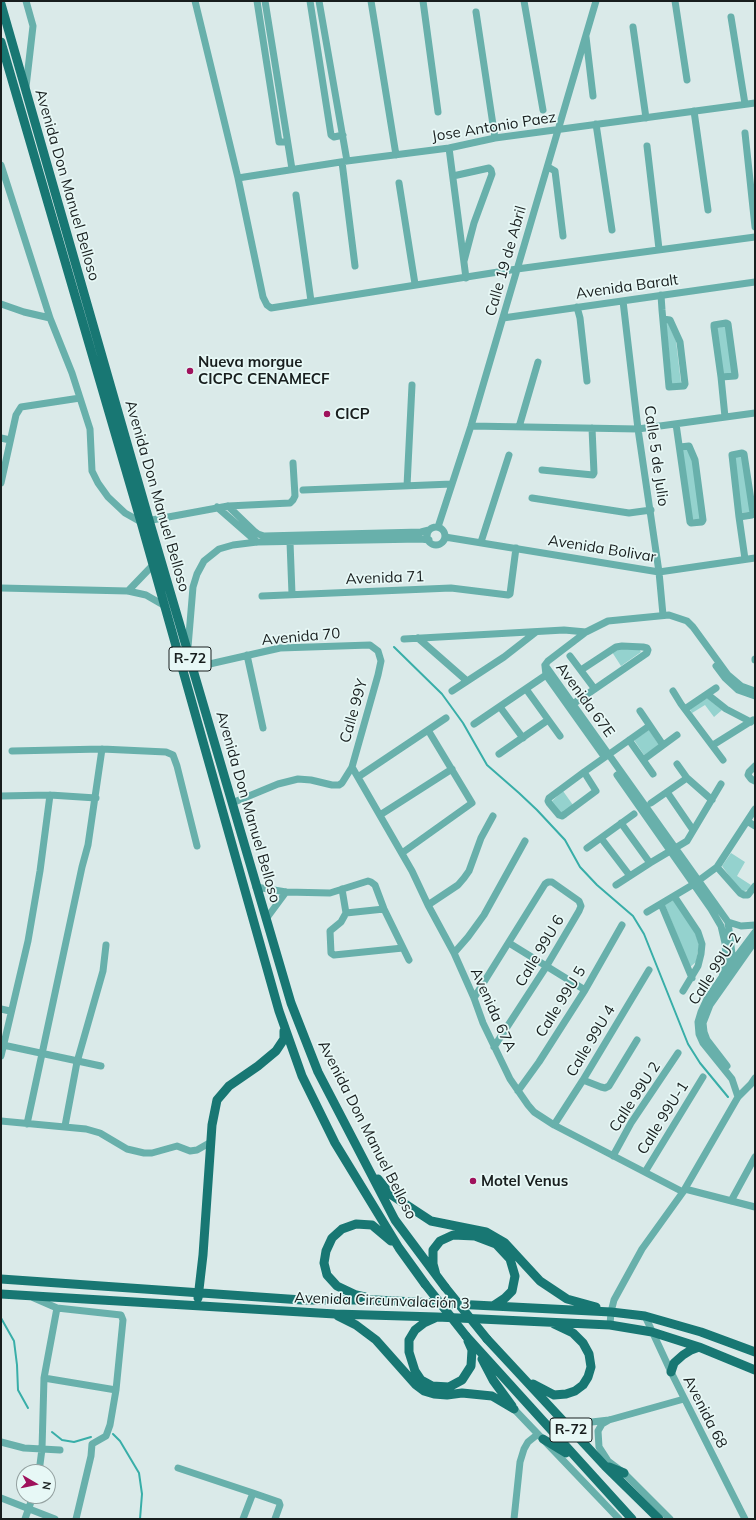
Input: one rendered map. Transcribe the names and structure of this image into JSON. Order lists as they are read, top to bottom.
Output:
{
  "streets": {
    "main road": ["Avenida Don Manuel Belloso", "R-72", "Avenida Circunvalación 3"],
    "street": [
      "Jose Antonio Paez",
      "Calle 19 de Abril",
      "Avenida Baralt",
      "Calle 5 de Julio",
      "Avenida Bolivar",
      "Avenida 71",
      "Avenida 70",
      "Avenida 67E",
      "Calle 99Y",
      "Calle 99U 6",
      "Calle 99U-2",
      "Calle 99U 5",
      "Avenida 67A",
      "Calle 99U 4",
      "Calle 99U 2",
      "Calle 99U-1",
      "Avenida 68"
    ]
  },
  "crossings": [
    ["Jose Antonio Paez", "Calle 19 de Abril"],
    ["Avenida Don Manuel Belloso", "Avenida 70"],
    ["Avenida Don Manuel Belloso", "R-72"],
    ["Avenida Don Manuel Belloso", "Calle 99Y"],
    ["Calle 19 de Abril", "Avenida Baralt"],
    ["Calle 19 de Abril", "Avenida Bolivar"],
    ["Avenida Baralt", "Calle 5 de Julio"],
    ["Calle 5 de Julio", "Avenida Bolivar"],
    ["Avenida Bolivar", "Avenida 71"],
    ["Avenida 70", "Calle 99Y"],
    ["Avenida 67E", "Calle 99U-2"],
    ["Calle 99Y", "Avenida 67A"],
    ["Calle 99U 6", "Avenida 67A"],
    ["Calle 99U 5", "Avenida 67A"],
    ["Avenida 67A", "Calle 99U 4"],
    ["Avenida 67A", "Calle 99U 2"],
    ["Avenida 67A", "Calle 99U-1"],
    ["Avenida Circunvalación 3", "Avenida 68"]
  ],
  "places": ["Nueva morgue CICPC CENAMECF", "CICP", "Motel Venus"],
  "north": "right"
}
